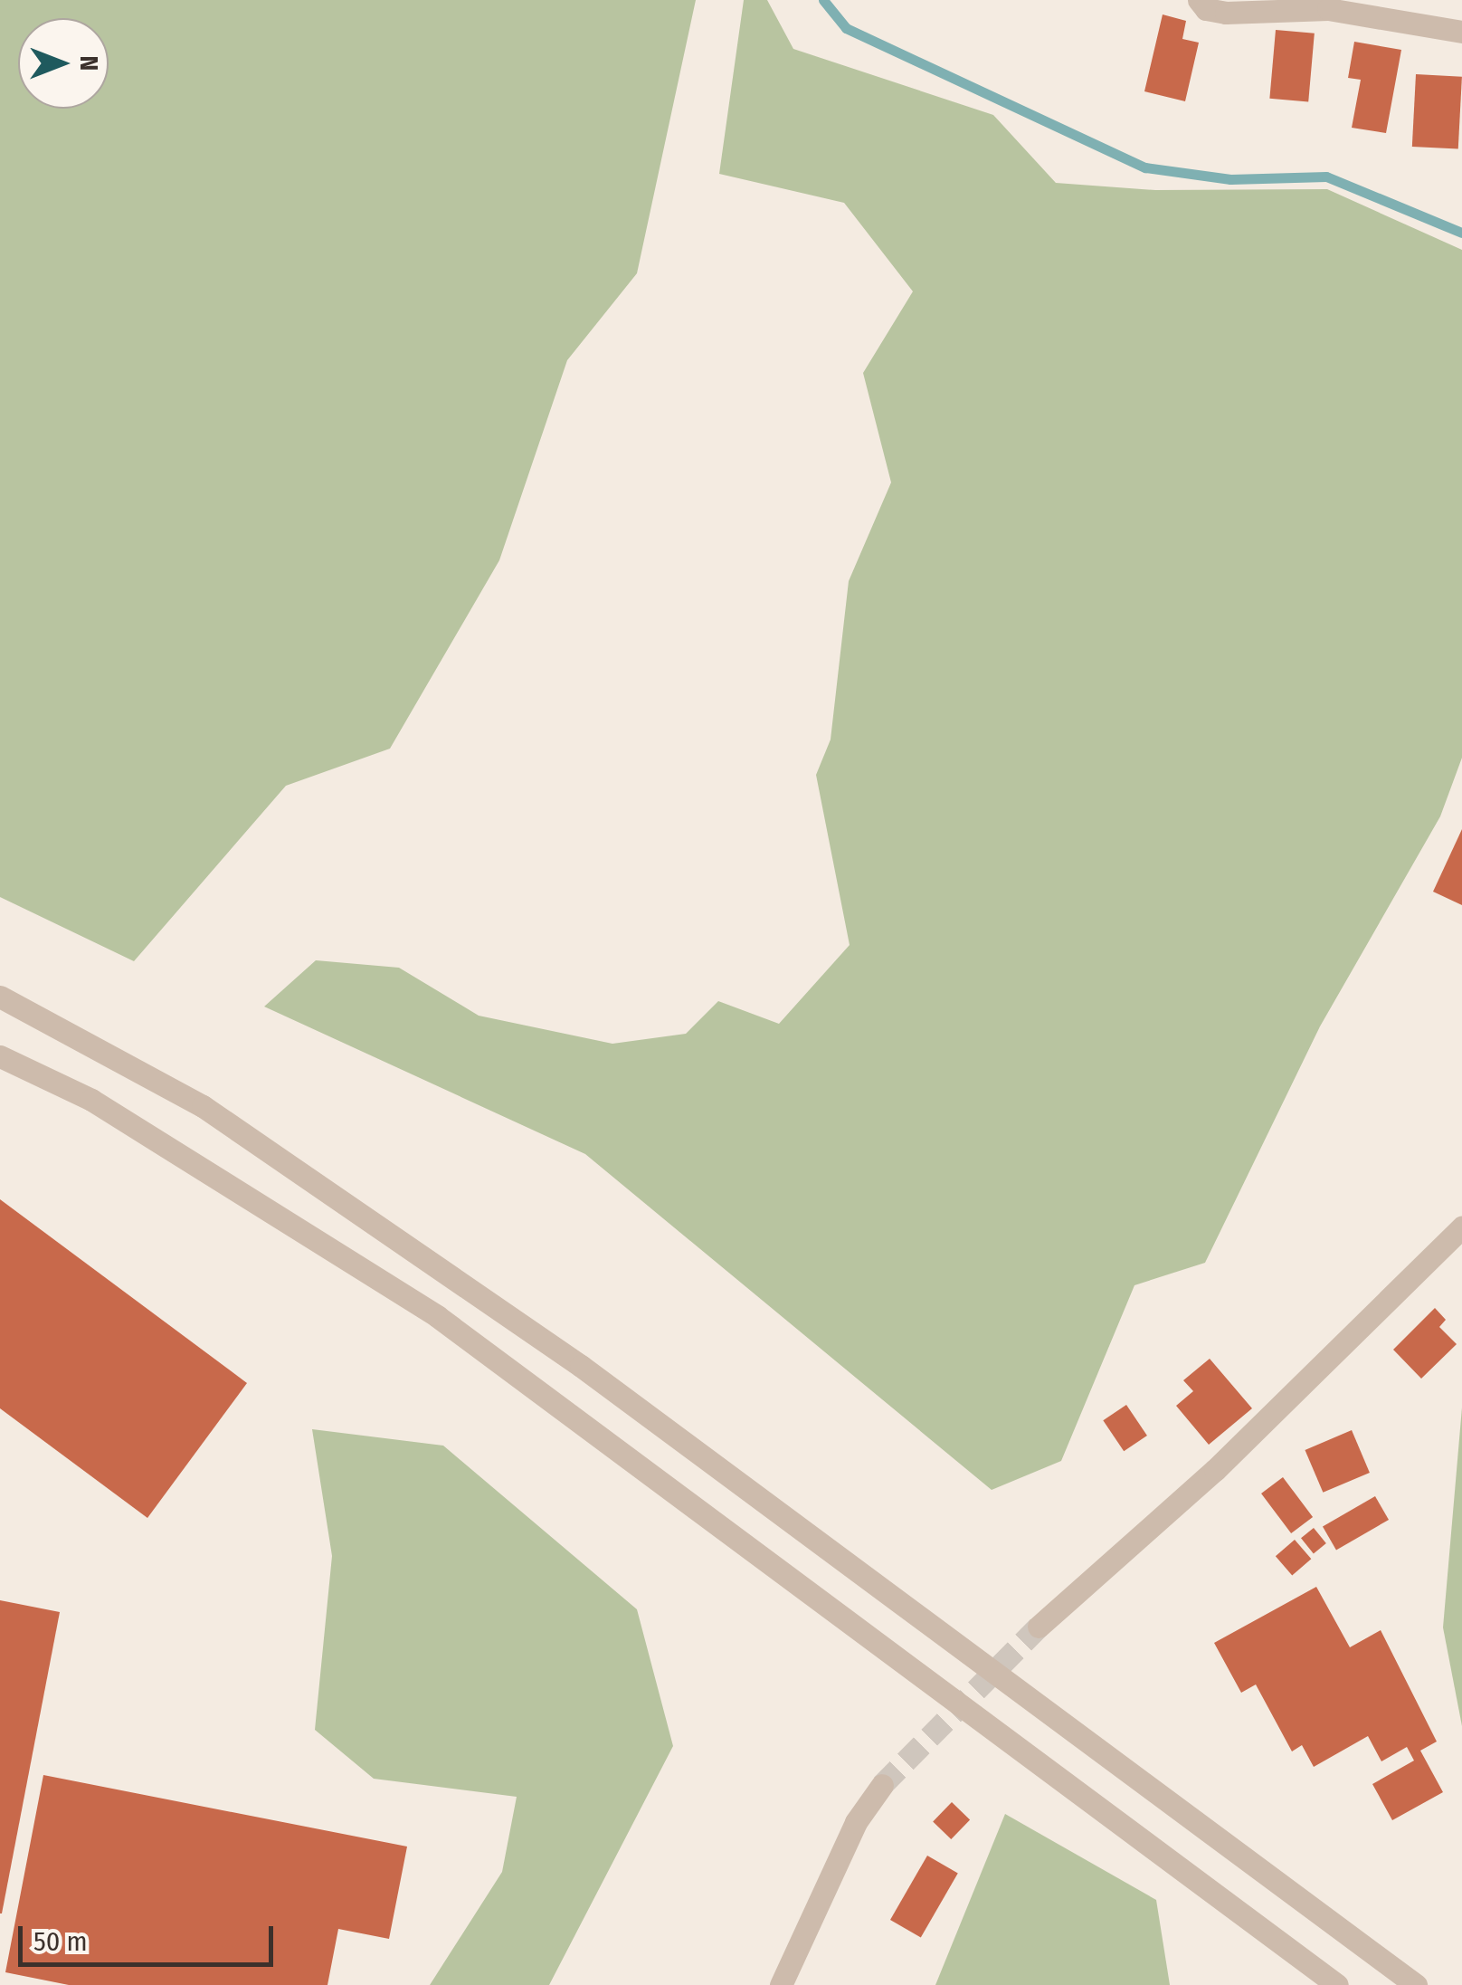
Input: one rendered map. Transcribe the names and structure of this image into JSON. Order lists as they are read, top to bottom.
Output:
{
  "scale_bar": "50 m",
  "north": "right"
}
